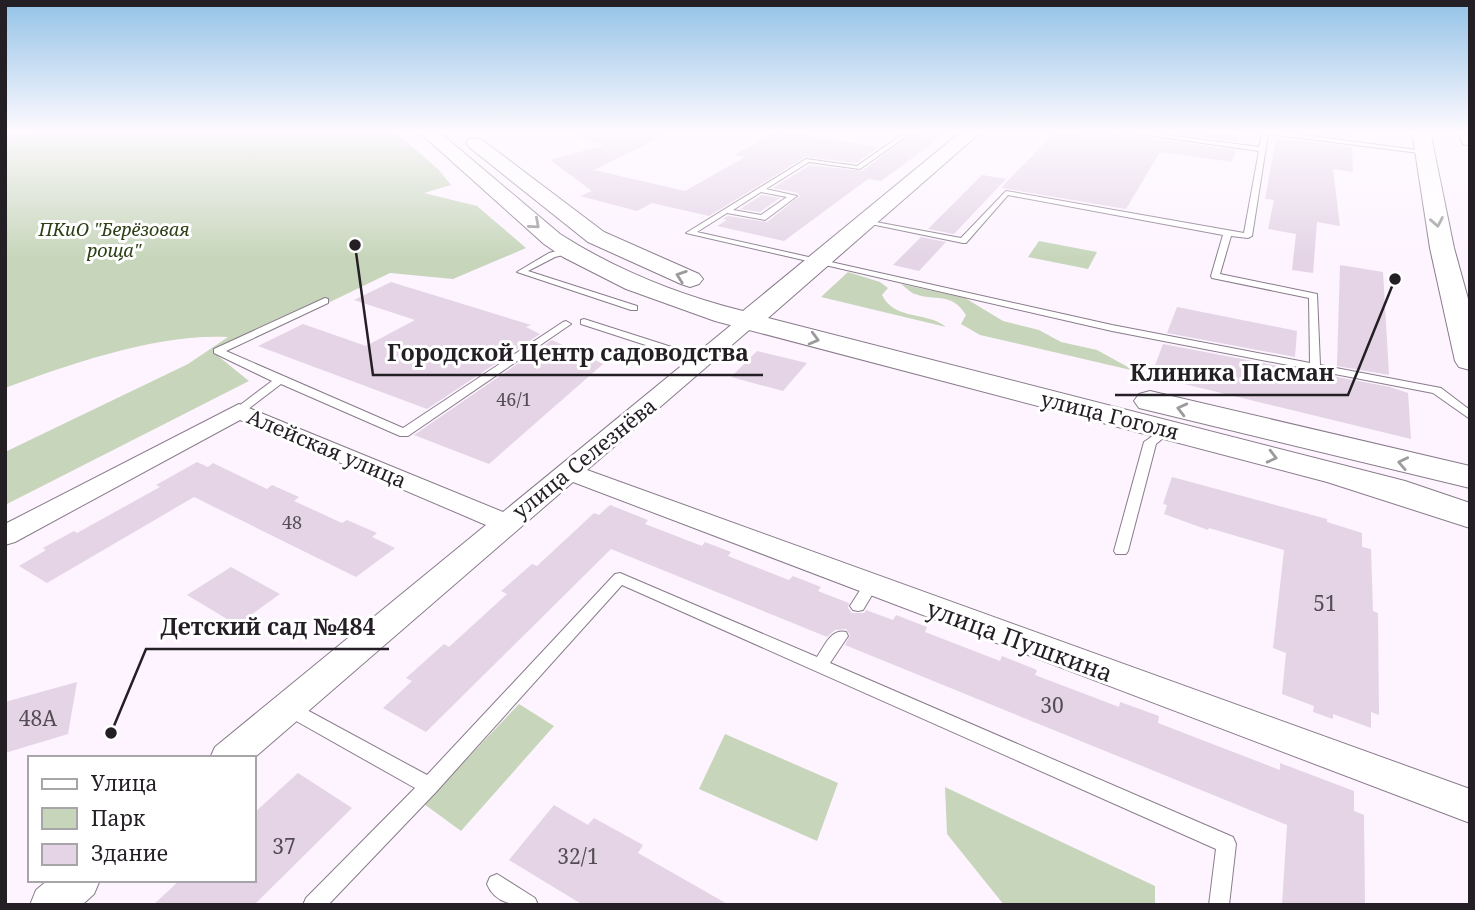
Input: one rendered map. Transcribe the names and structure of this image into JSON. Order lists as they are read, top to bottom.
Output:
{
  "streets": {
    "main road": ["улица Гоголя", "улица Селезнёва"],
    "street": ["Алейская улица", "улица Пушкина"]
  },
  "crossings": [
    ["улица Гоголя", "улица Селезнёва"],
    ["Алейская улица", "улица Селезнёва"],
    ["улица Селезнёва", "улица Пушкина"]
  ],
  "parks": ["ПКиО \"Берёзовая роща\""],
  "places": ["Городской Центр садоводства", "Клиника Пасман", "Детский сад №484"],
  "house_numbers": [
    "46/1",
    "48",
    "51",
    "30",
    "48А",
    "37",
    "32/1"
  ],
  "legend": ["Улица", "Парк", "Здание"]
}
